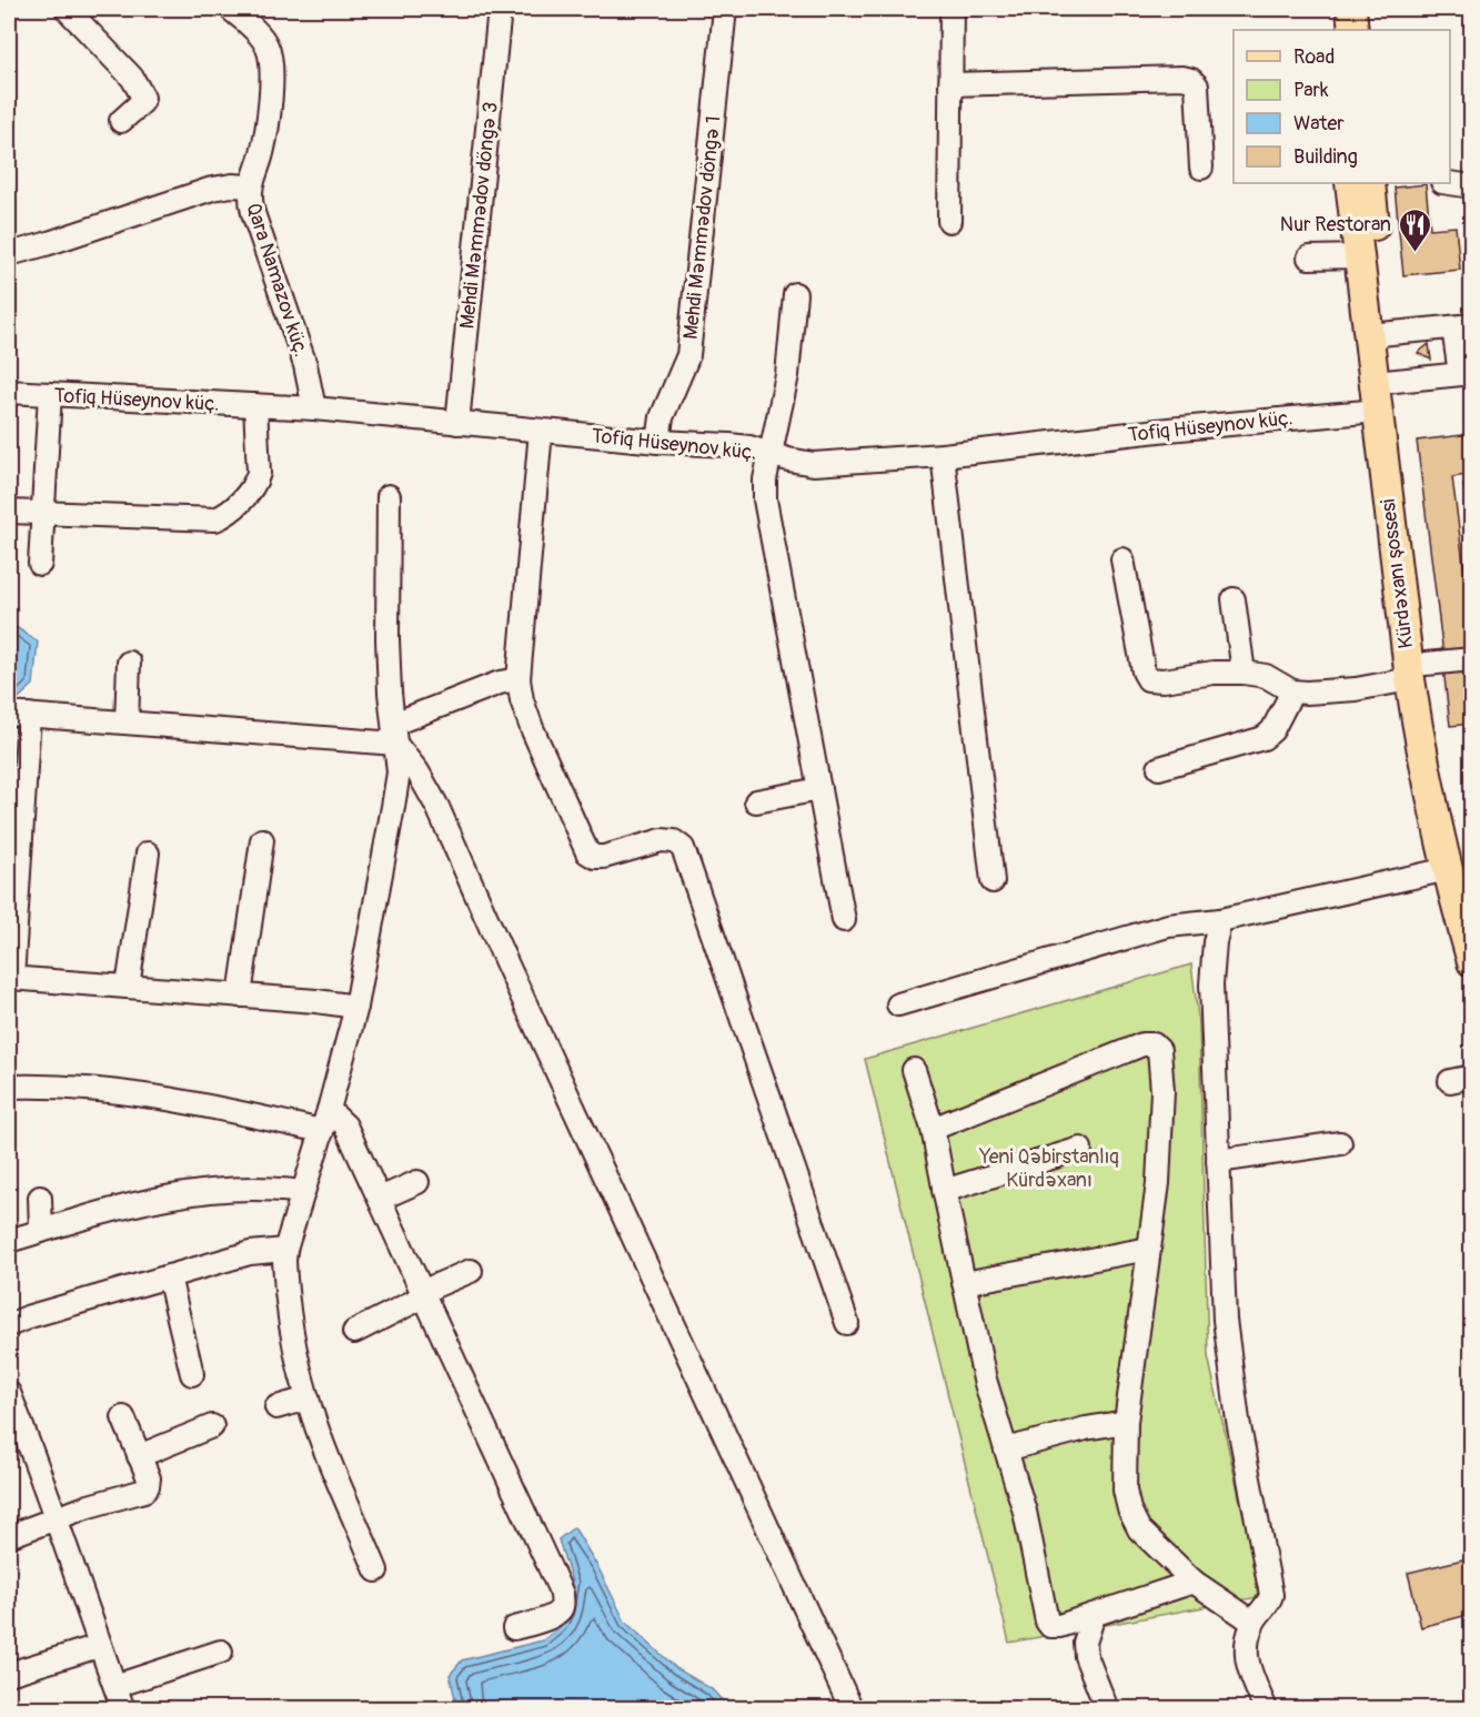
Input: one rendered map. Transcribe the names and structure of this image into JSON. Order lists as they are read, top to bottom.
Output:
{
  "streets": {
    "main road": ["Kürdəxanı şossesi"],
    "street": [
      "Mehdi Məmmədov döngə 3",
      "Mehdi Məmmədov döngə 1",
      "Qara Namazov küç.",
      "Tofiq Hüseynov küç."
    ]
  },
  "crossings": [
    ["Mehdi Məmmədov döngə 3", "Tofiq Hüseynov küç."],
    ["Mehdi Məmmədov döngə 1", "Tofiq Hüseynov küç."],
    ["Qara Namazov küç.", "Tofiq Hüseynov küç."],
    ["Tofiq Hüseynov küç.", "Kürdəxanı şossesi"]
  ],
  "parks": ["Yeni Qəbirstanlıq Kürdəxanı"],
  "places": {
    "restaurant": ["Nur Restoran"]
  },
  "legend": [
    "Road",
    "Park",
    "Water",
    "Building"
  ]
}
